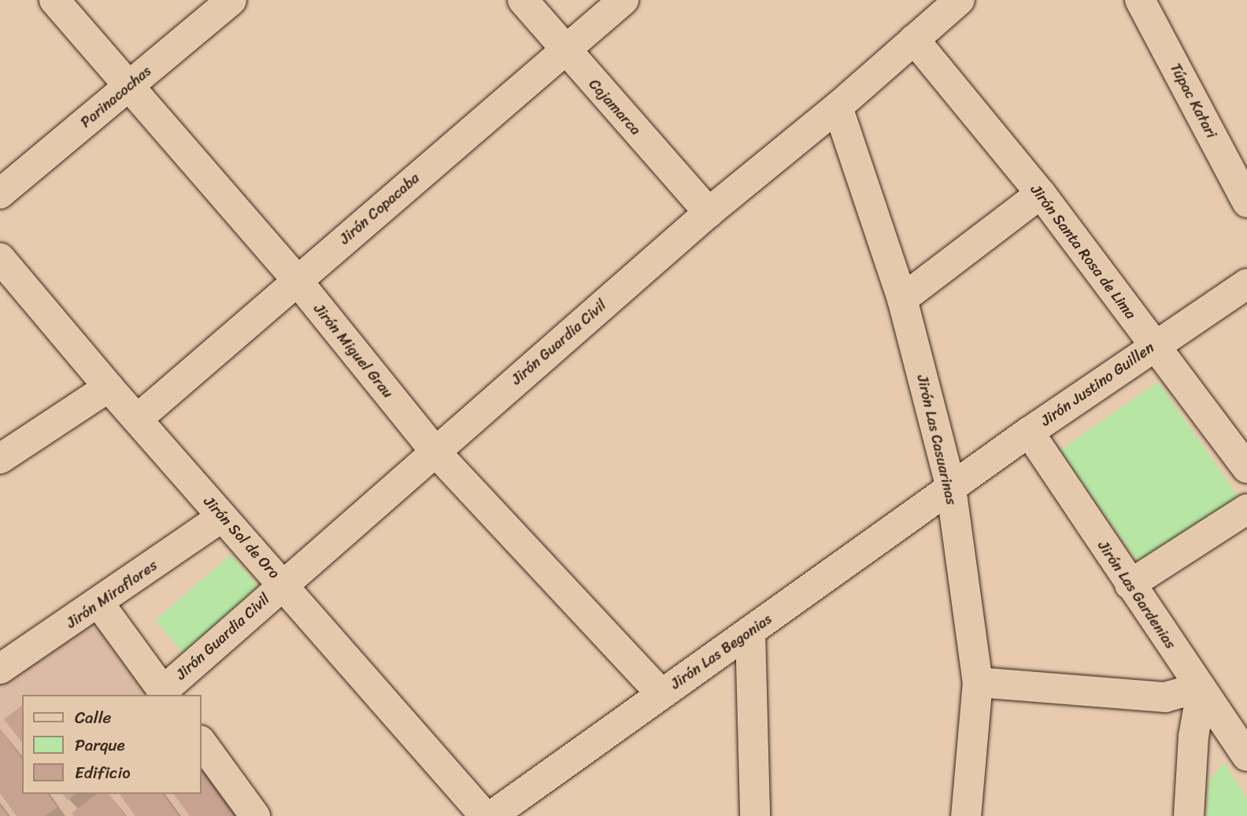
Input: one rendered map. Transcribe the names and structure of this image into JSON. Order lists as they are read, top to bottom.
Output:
{
  "streets": {
    "street": [
      "Parinacochas",
      "Túpac Katari",
      "Cajamarca",
      "Jirón Copacaba",
      "Jirón Santa Rosa de Lima",
      "Jirón Guardia Civil",
      "Jirón Miguel Grau",
      "Jirón Justino Guillen",
      "Jirón Las Casuarinas",
      "Jirón Sol de Oro",
      "Jirón Miraflores",
      "Jirón Las Gardenias",
      "Jirón Las Begonias"
    ]
  },
  "crossings": [
    ["Parinacochas", "Jirón Miguel Grau"],
    ["Cajamarca", "Jirón Copacaba"],
    ["Cajamarca", "Jirón Guardia Civil"],
    ["Jirón Copacaba", "Jirón Miguel Grau"],
    ["Jirón Copacaba", "Jirón Sol de Oro"],
    ["Jirón Santa Rosa de Lima", "Jirón Guardia Civil"],
    ["Jirón Santa Rosa de Lima", "Jirón Justino Guillen"],
    ["Jirón Guardia Civil", "Jirón Miguel Grau"],
    ["Jirón Guardia Civil", "Jirón Las Casuarinas"],
    ["Jirón Guardia Civil", "Jirón Sol de Oro"],
    ["Jirón Miguel Grau", "Jirón Las Begonias"],
    ["Jirón Justino Guillen", "Jirón Las Casuarinas"],
    ["Jirón Justino Guillen", "Jirón Las Gardenias"],
    ["Jirón Justino Guillen", "Jirón Las Begonias"],
    ["Jirón Las Casuarinas", "Jirón Las Begonias"],
    ["Jirón Sol de Oro", "Jirón Miraflores"]
  ],
  "legend": ["Calle", "Parque", "Edificio"]
}
